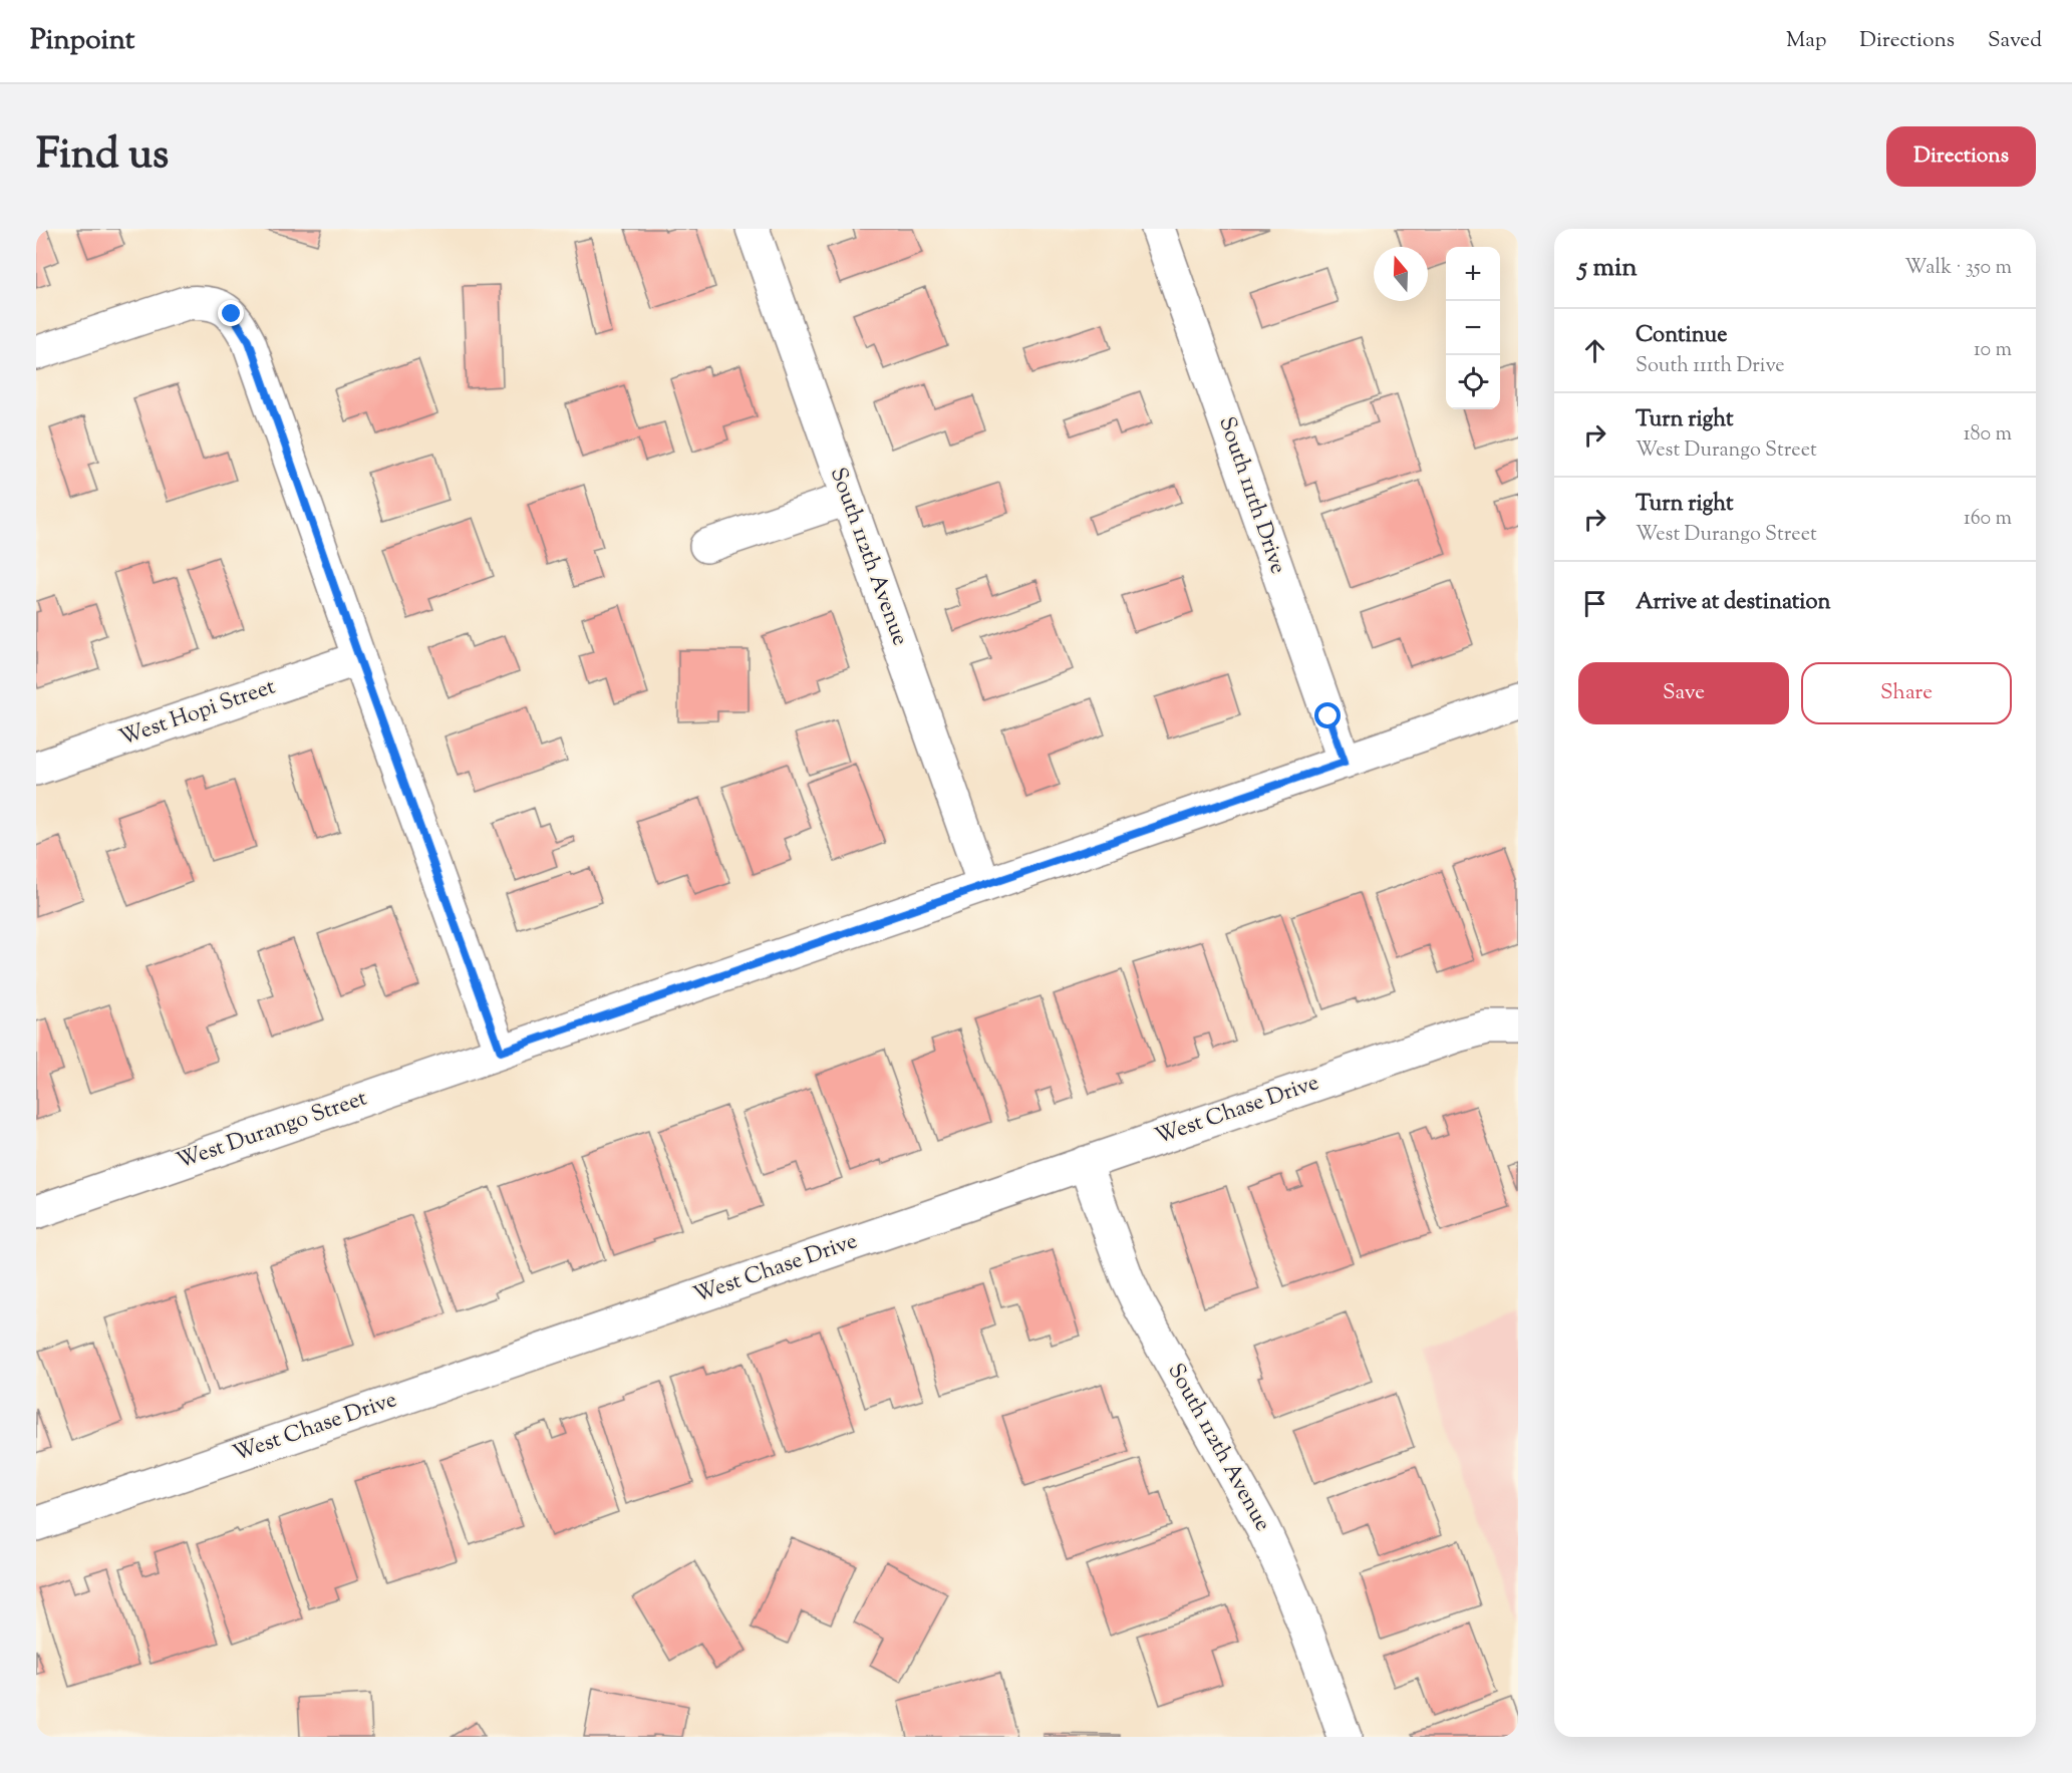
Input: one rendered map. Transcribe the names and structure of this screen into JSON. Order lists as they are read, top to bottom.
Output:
{
  "streets": {
    "street": [
      "South 111th Drive",
      "South 112th Avenue",
      "West Hopi Street",
      "West Chase Drive",
      "West Durango Street"
    ]
  },
  "crossings": [
    ["South 111th Drive", "West Durango Street"],
    ["South 112th Avenue", "West Chase Drive"],
    ["South 112th Avenue", "West Durango Street"]
  ],
  "north": "top",
  "page": {
    "header": "Pinpoint",
    "nav": ["Map", "Directions", "Saved"],
    "title": "Find us",
    "buttons": [
      "Directions",
      ["Save", "Share"]
    ],
    "heading": ["5 min", "Walk · 350 m"],
    "map_buttons": ["+", "−"],
    "list": [
      ["Continue", "South 111th Drive", "10 m"],
      ["Turn right", "West Durango Street", "180 m"],
      ["Turn right", "West Durango Street", "160 m"],
      "Arrive at destination"
    ]
  }
}
